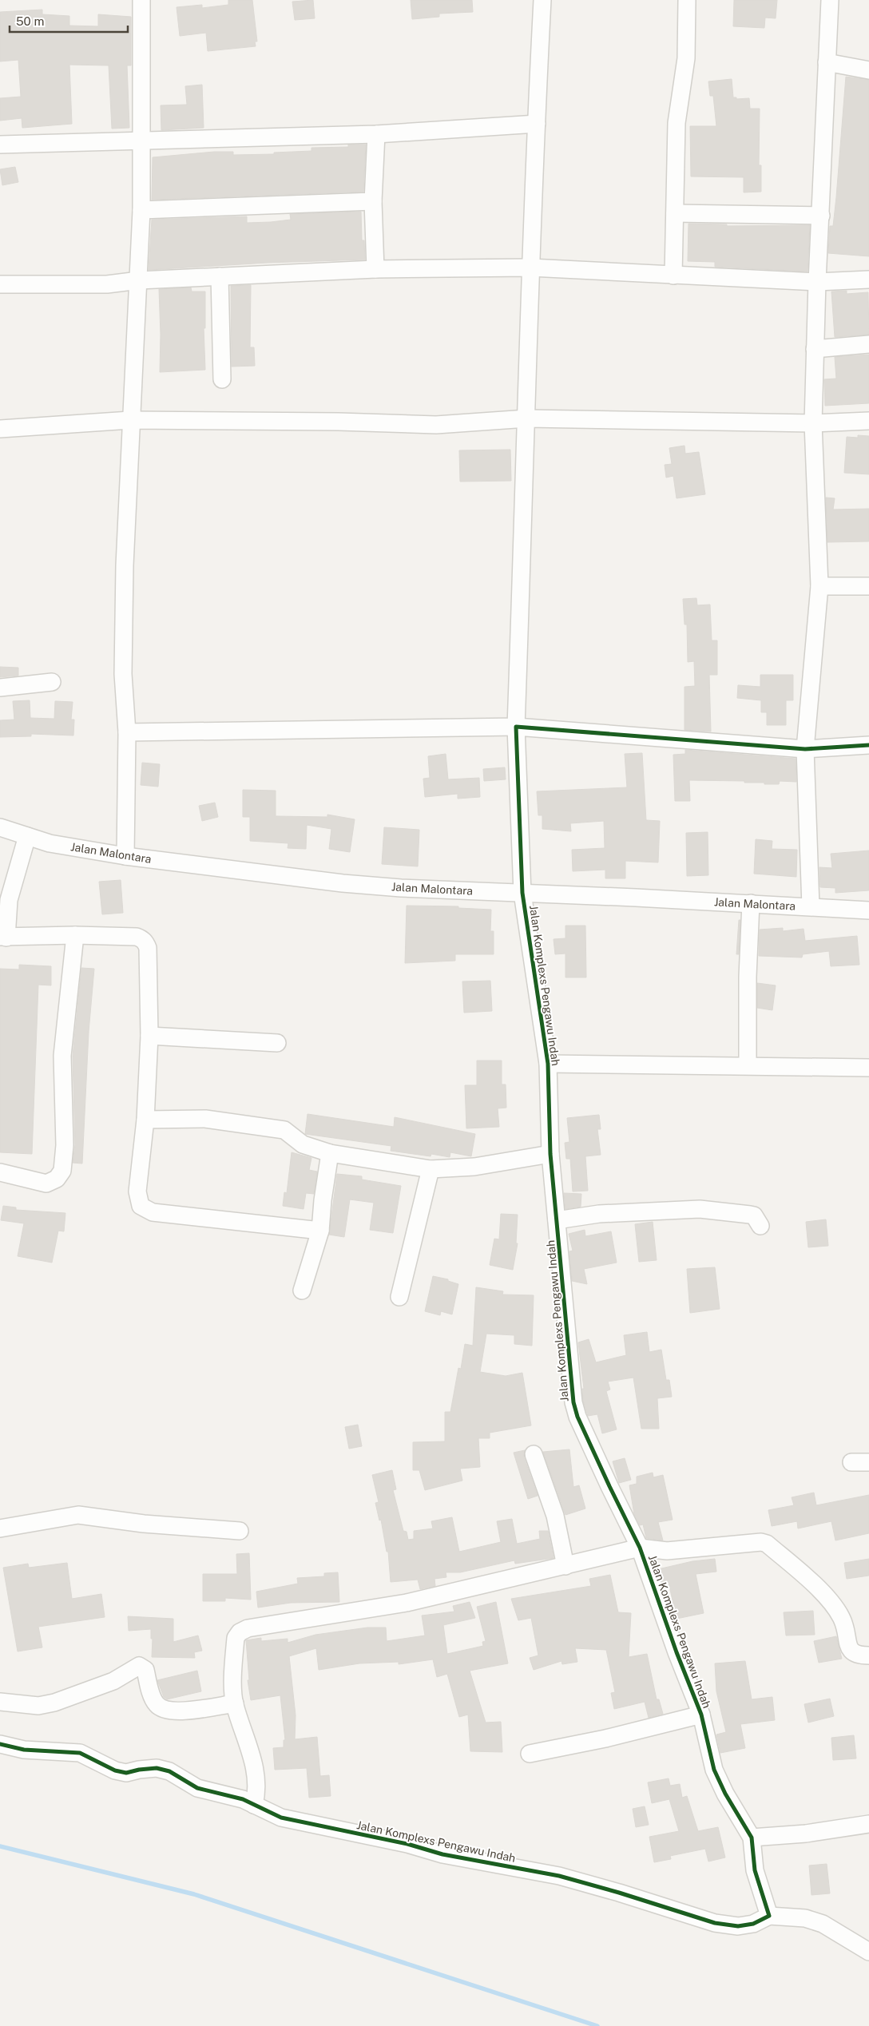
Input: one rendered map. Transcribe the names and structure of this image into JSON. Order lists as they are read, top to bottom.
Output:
{
  "streets": {
    "street": ["Jalan Malontara", "Jalan Komplexs Pengawu Indah"]
  },
  "crossings": [
    ["Jalan Malontara", "Jalan Komplexs Pengawu Indah"]
  ],
  "scale_bar": "50 m"
}
